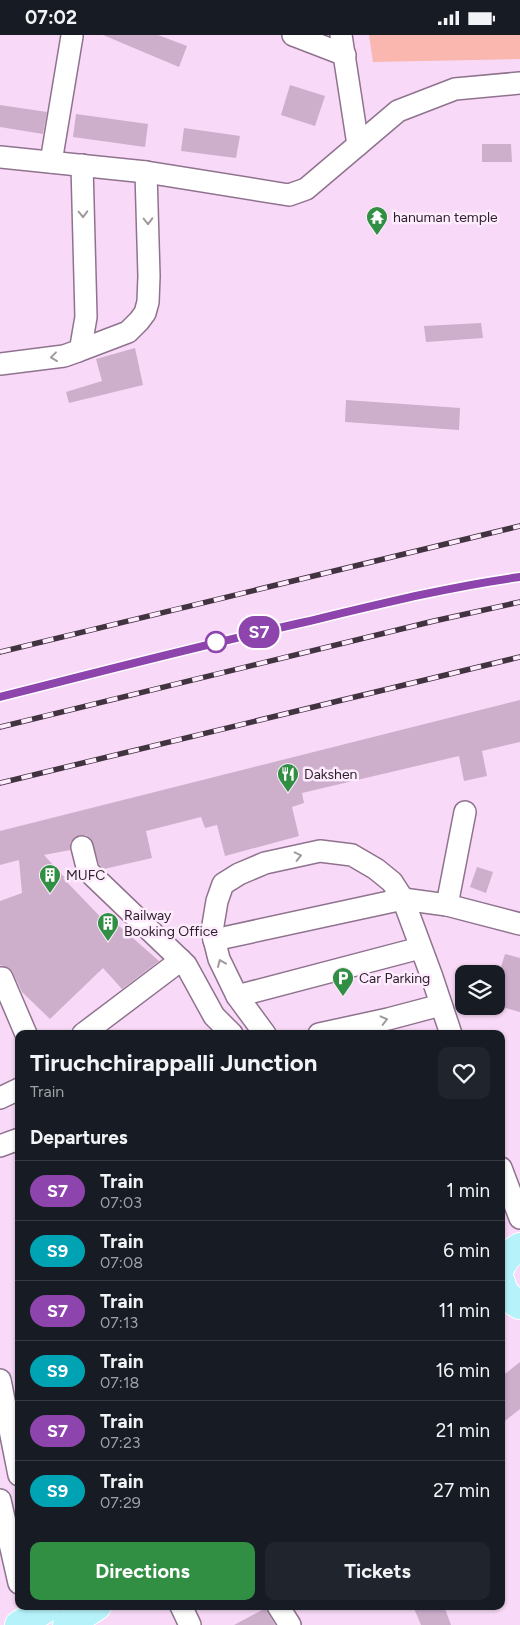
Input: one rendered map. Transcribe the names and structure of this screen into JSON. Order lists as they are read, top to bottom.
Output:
{
  "places": {
    "temple": ["hanuman temple"],
    "restaurant": ["Dakshen"],
    "building": ["MUFC", "Railway Booking Office"],
    "parking": ["Car Parking"]
  },
  "page": {
    "status": "07:02",
    "on_map": "S7",
    "heading": [
      ["Tiruchchirappalli Junction", "Train"],
      "Departures"
    ],
    "list": [
      {
        "mark": "S7",
        "name": "Train",
        "note": "07:03",
        "value": "1 min"
      },
      {
        "mark": "S9",
        "name": "Train",
        "note": "07:08",
        "value": "6 min"
      },
      {
        "mark": "S7",
        "name": "Train",
        "note": "07:13",
        "value": "11 min"
      },
      {
        "mark": "S9",
        "name": "Train",
        "note": "07:18",
        "value": "16 min"
      },
      {
        "mark": "S7",
        "name": "Train",
        "note": "07:23",
        "value": "21 min"
      },
      {
        "mark": "S9",
        "name": "Train",
        "note": "07:29",
        "value": "27 min"
      }
    ],
    "buttons": ["Directions", "Tickets"]
  }
}
